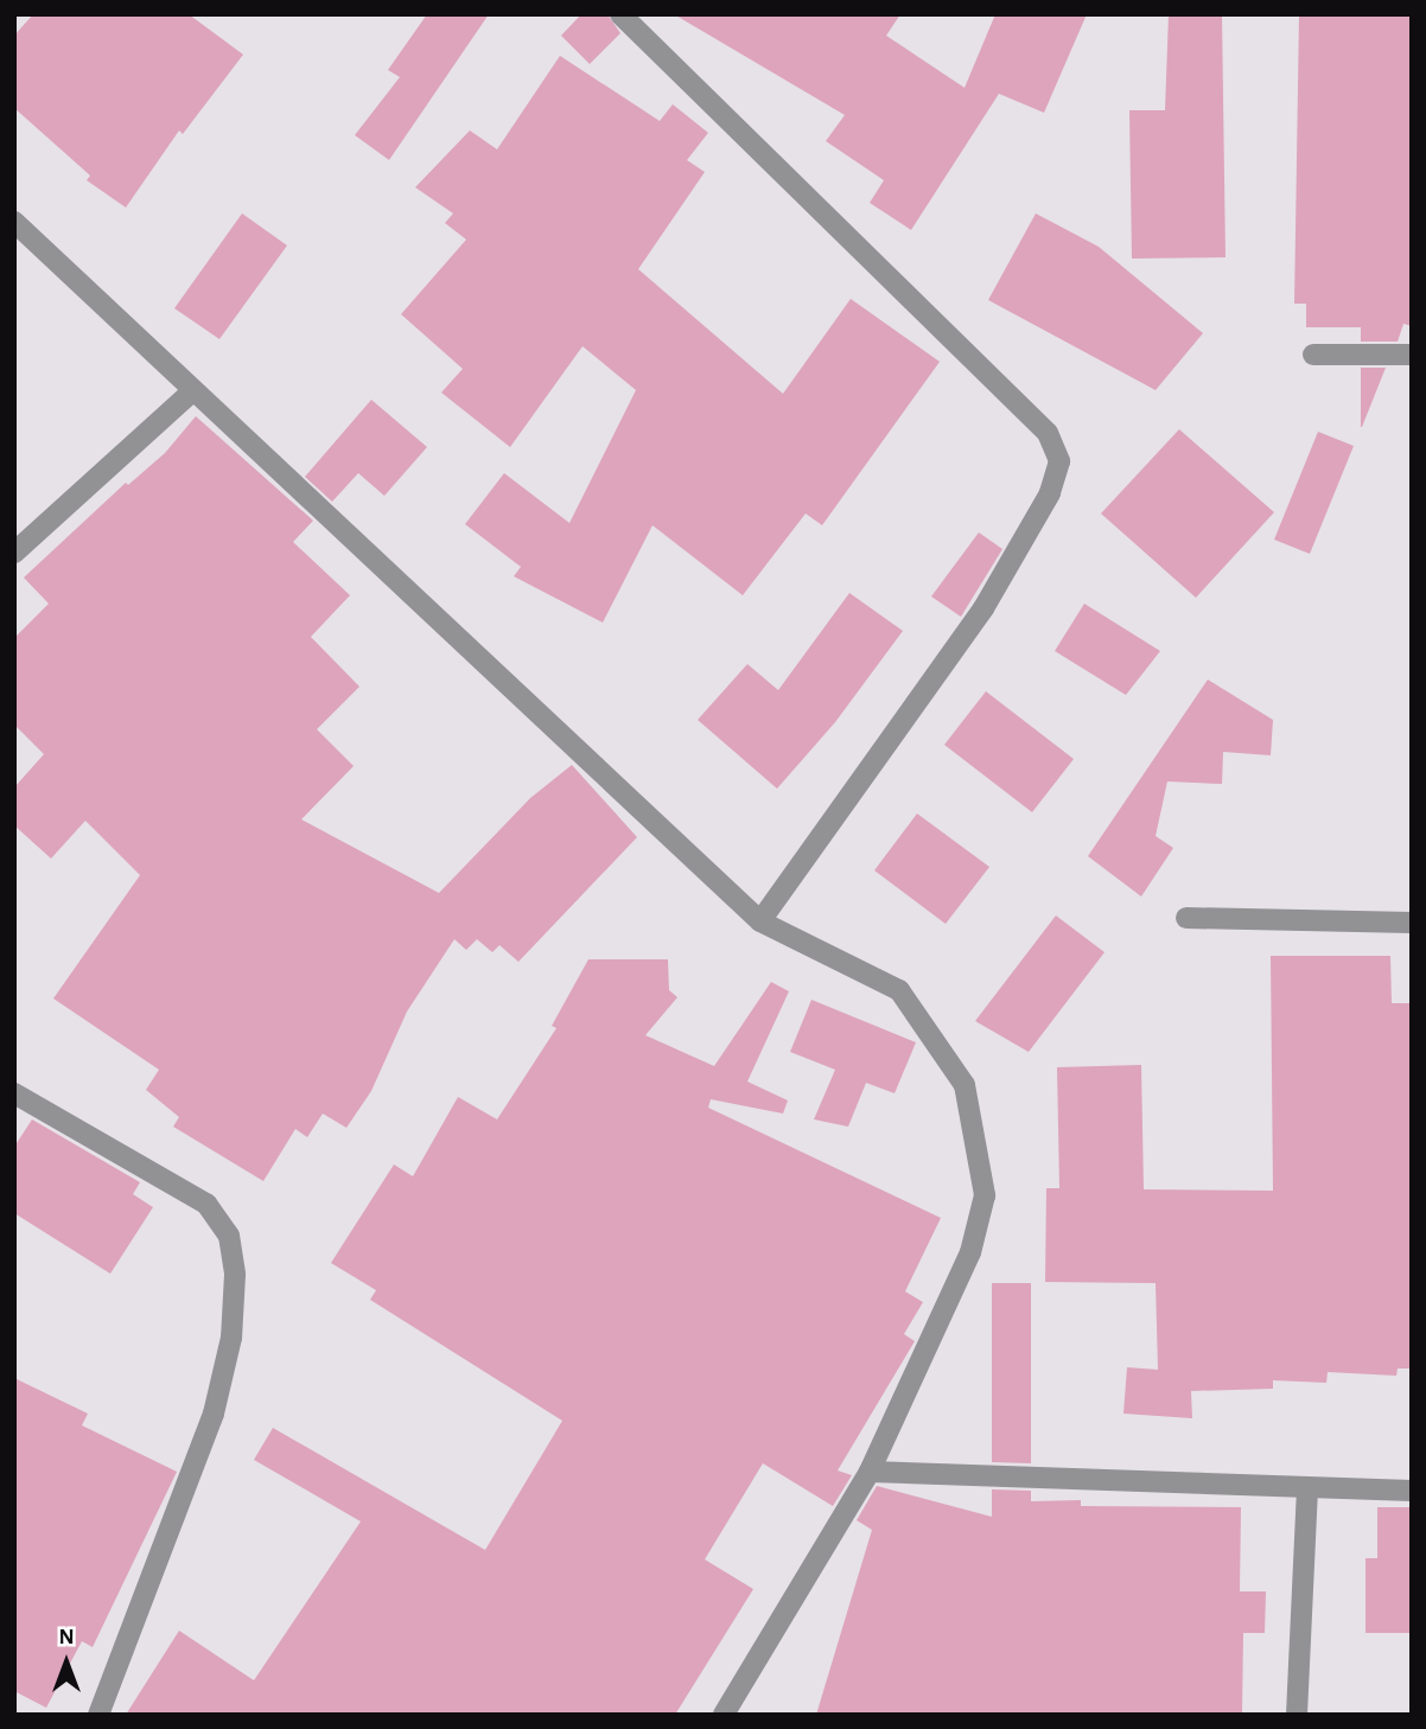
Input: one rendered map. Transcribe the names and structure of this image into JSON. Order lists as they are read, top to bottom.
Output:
{
  "north": "top"
}
